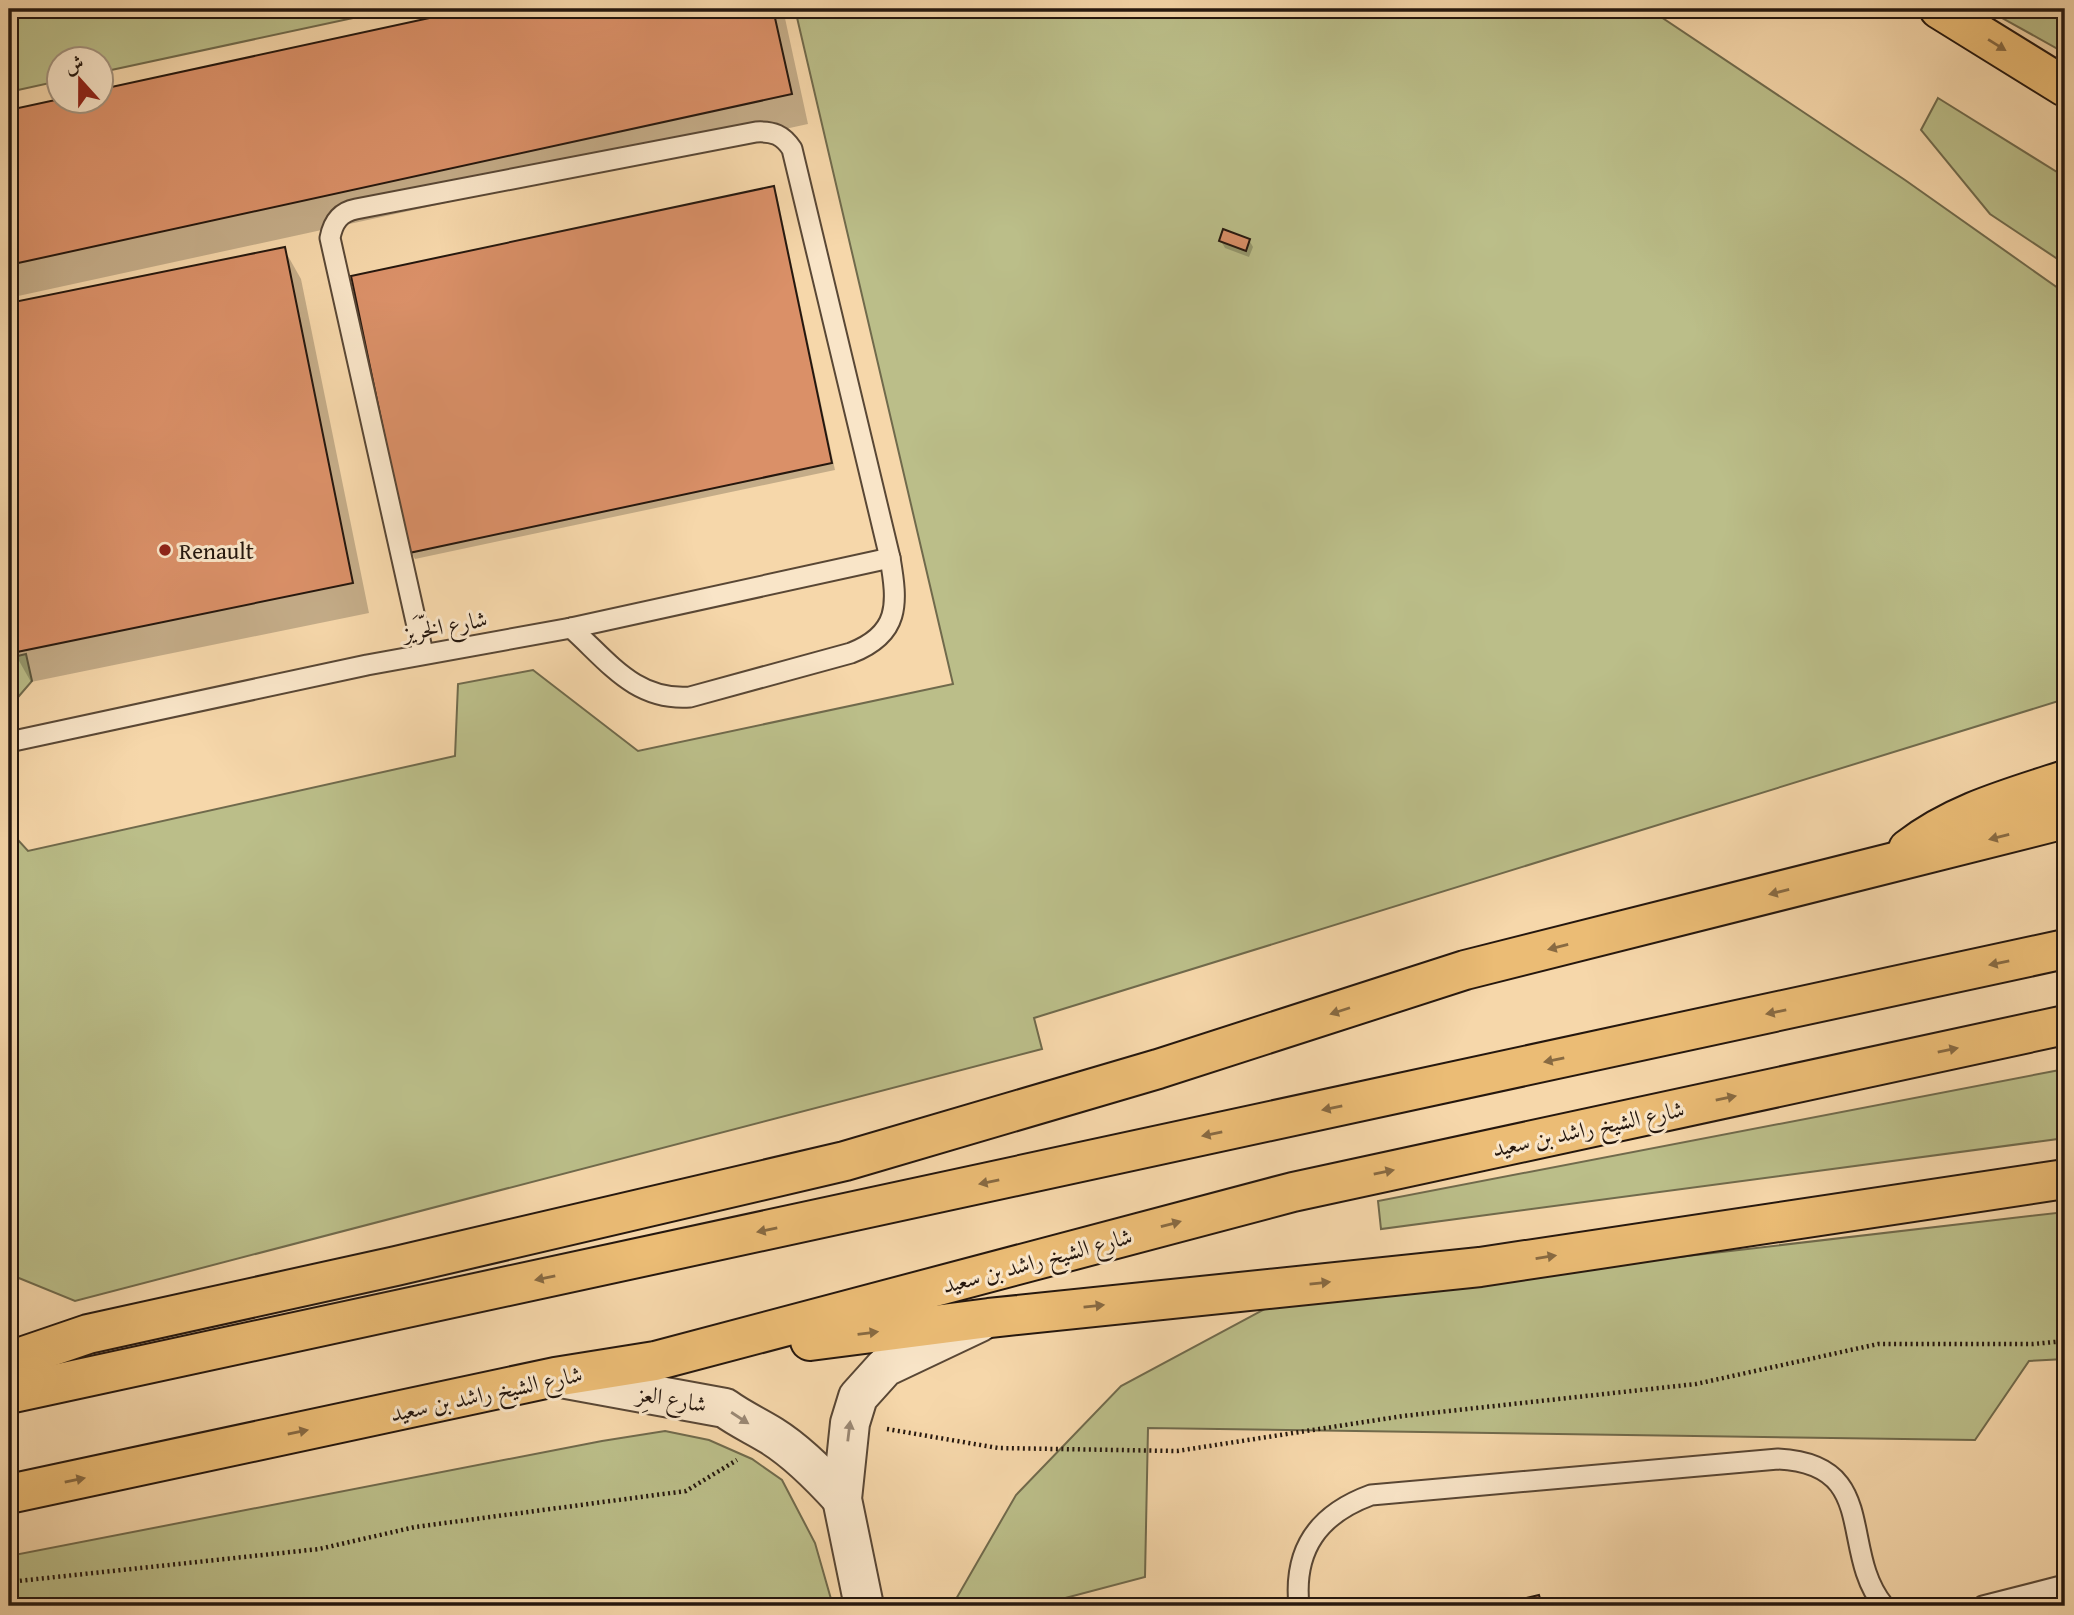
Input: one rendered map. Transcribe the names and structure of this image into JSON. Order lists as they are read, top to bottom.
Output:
{
  "streets": {
    "main road": ["شارع الشيخ راشد بن سعيد"],
    "street": ["شارع العِز"],
    "lane": ["شارع الخّرَيز"]
  },
  "crossings": [
    ["شارع الشيخ راشد بن سعيد", "شارع العِز"]
  ],
  "one_way": ["شارع العِز"],
  "places": ["Renault"],
  "north": "top"
}
